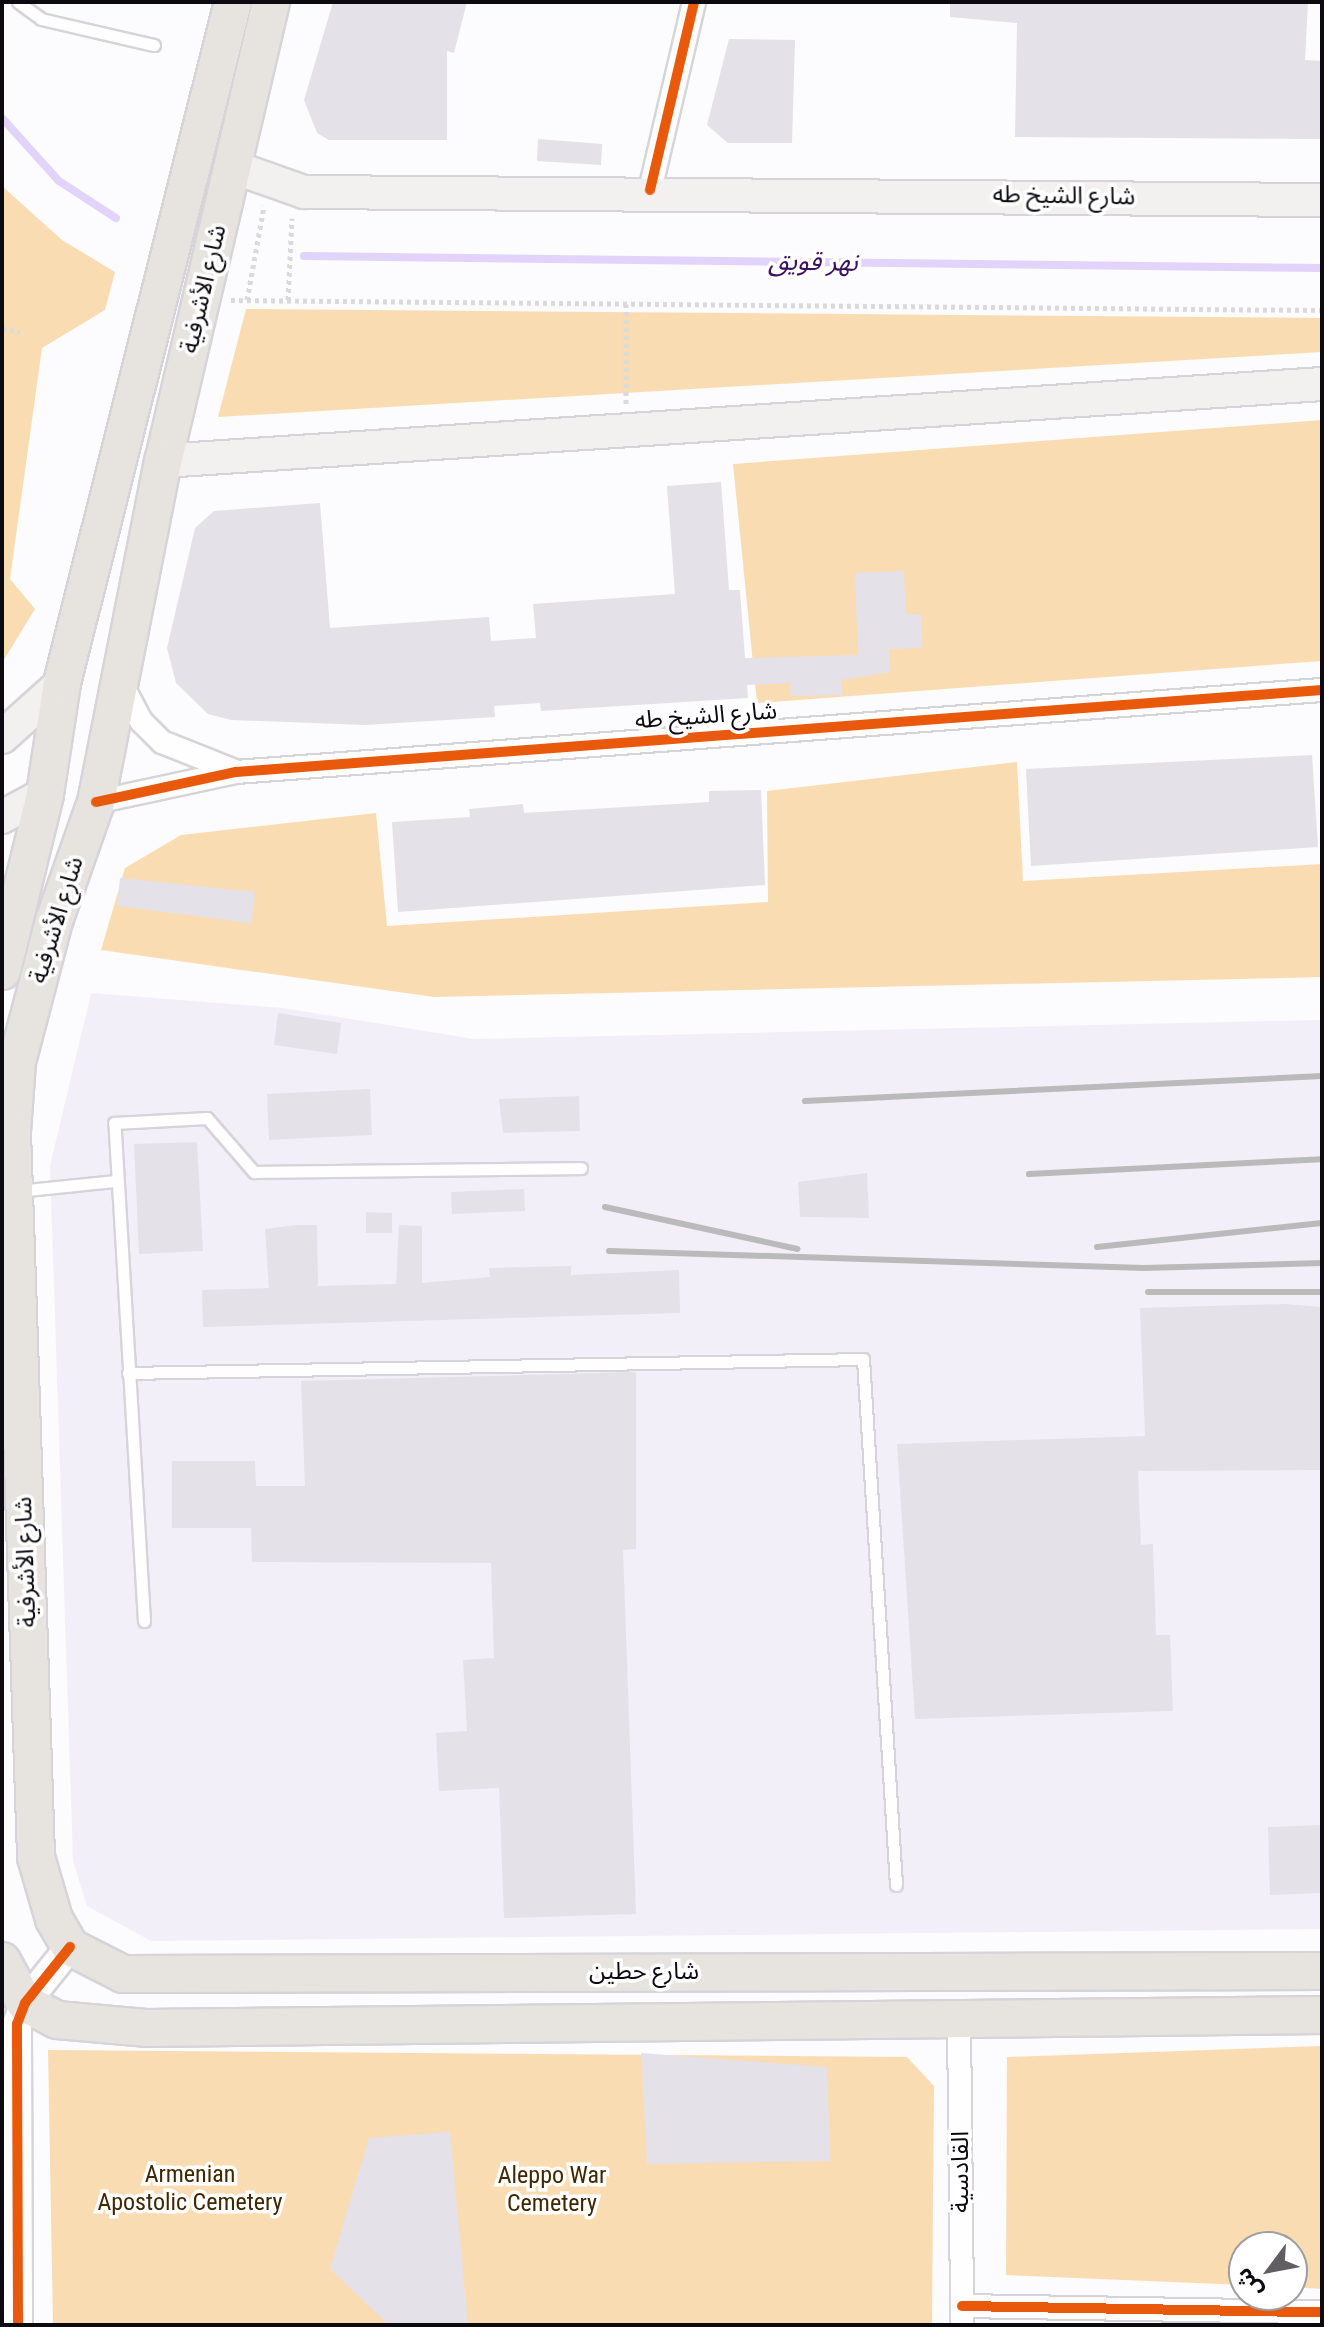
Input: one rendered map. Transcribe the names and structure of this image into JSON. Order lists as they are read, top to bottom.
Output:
{
  "streets": {
    "main road": ["شارع الشيخ طه", "شارع الأشرفية", "شارع حطين"],
    "street": ["القادسية"]
  },
  "crossings": [
    ["شارع الشيخ طه", "شارع الأشرفية"],
    ["شارع الأشرفية", "شارع حطين"],
    ["شارع حطين", "القادسية"]
  ],
  "water": ["نهر قويق"],
  "parks": ["Armenian Apostolic Cemetery", "Aleppo War Cemetery"],
  "north": "bottom left"
}
